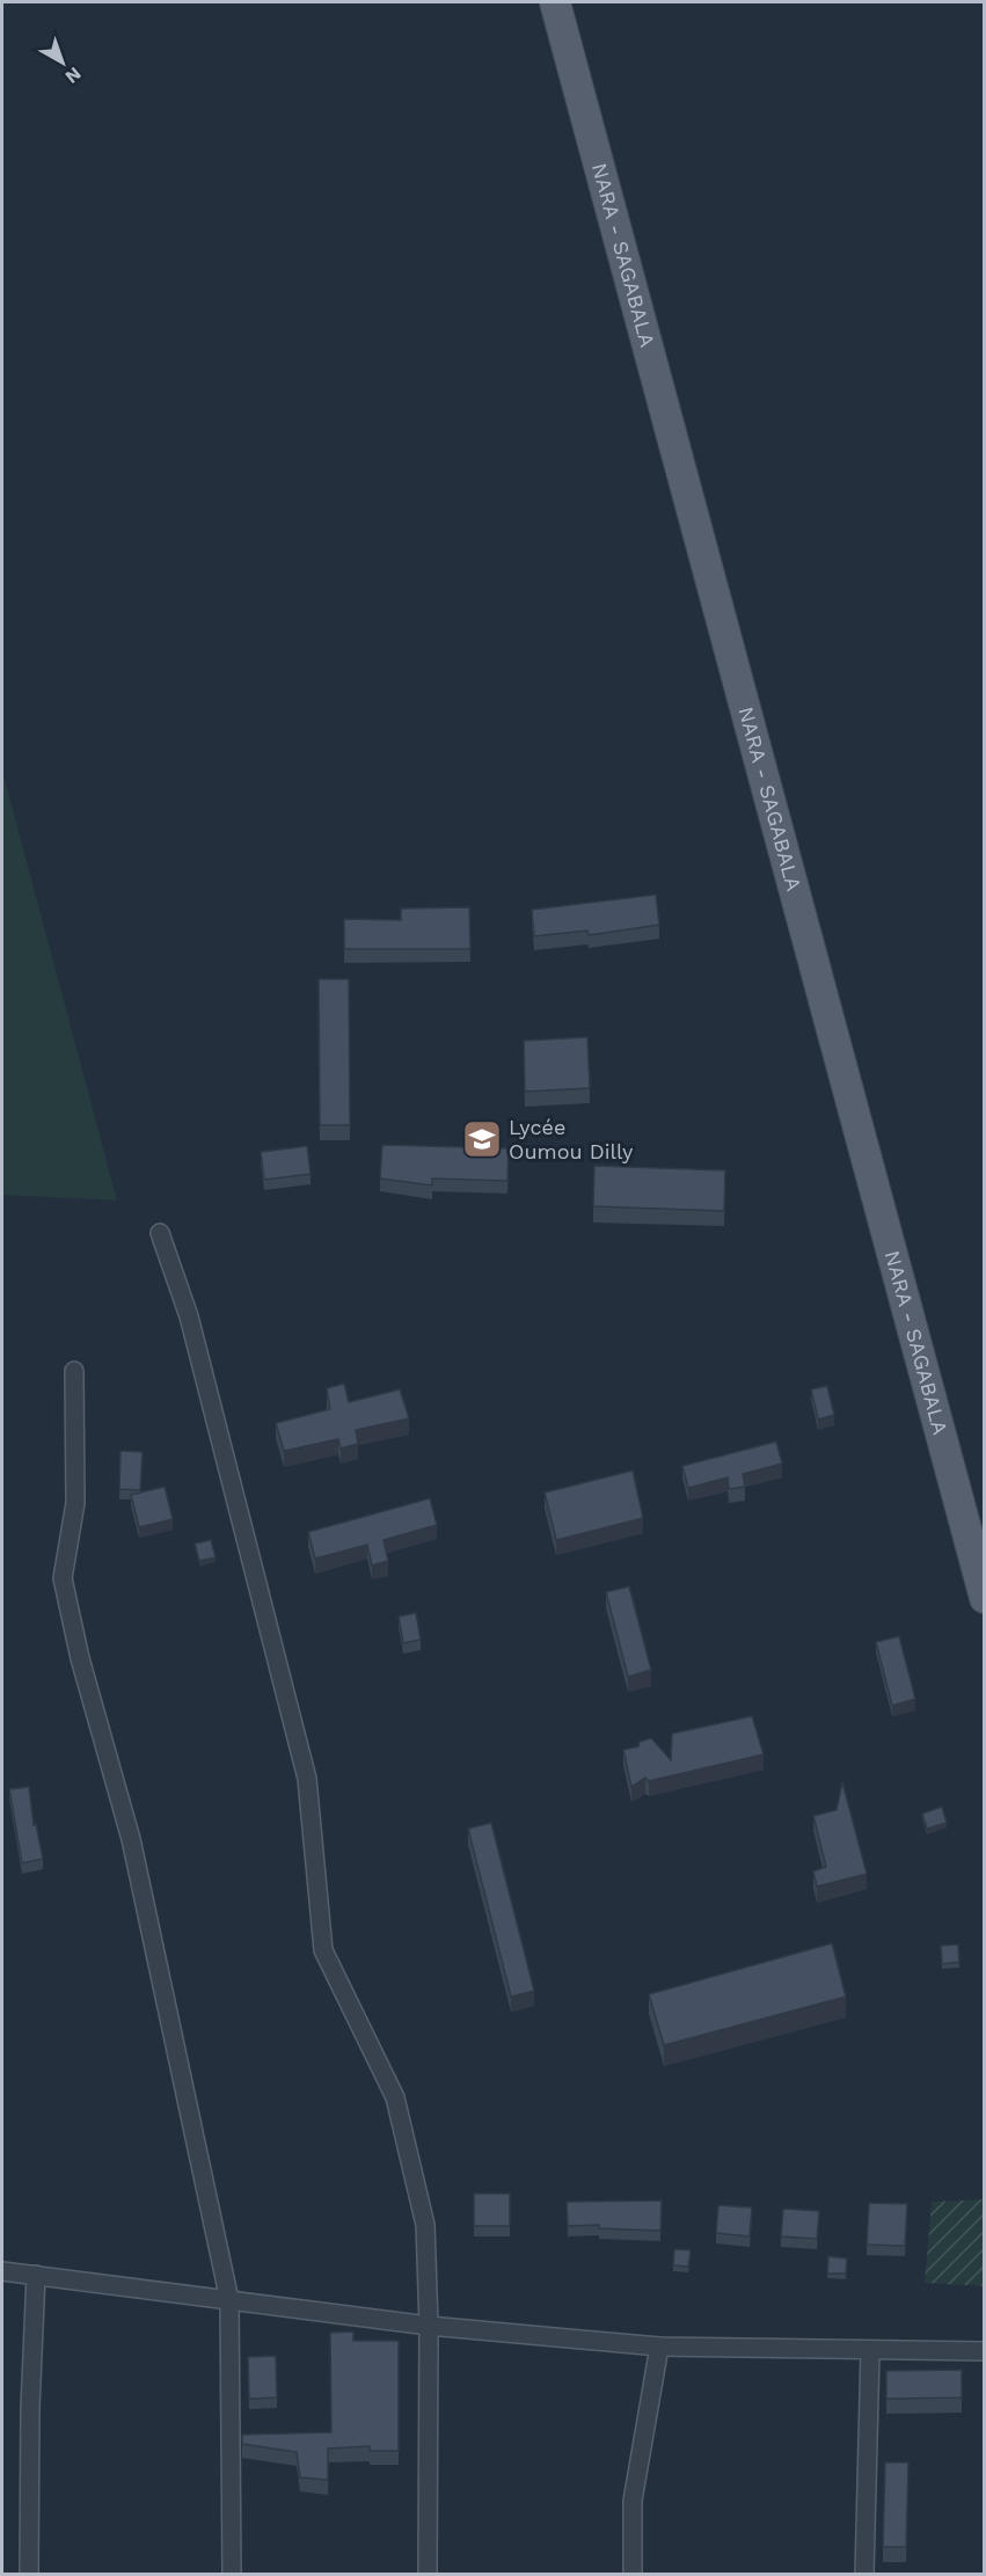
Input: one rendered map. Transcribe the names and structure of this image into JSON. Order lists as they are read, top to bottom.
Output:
{
  "streets": {
    "main road": ["NARA - SAGABALA"]
  },
  "places": {
    "school or university": ["Lycée Oumou Dilly"]
  },
  "north": "bottom right"
}
